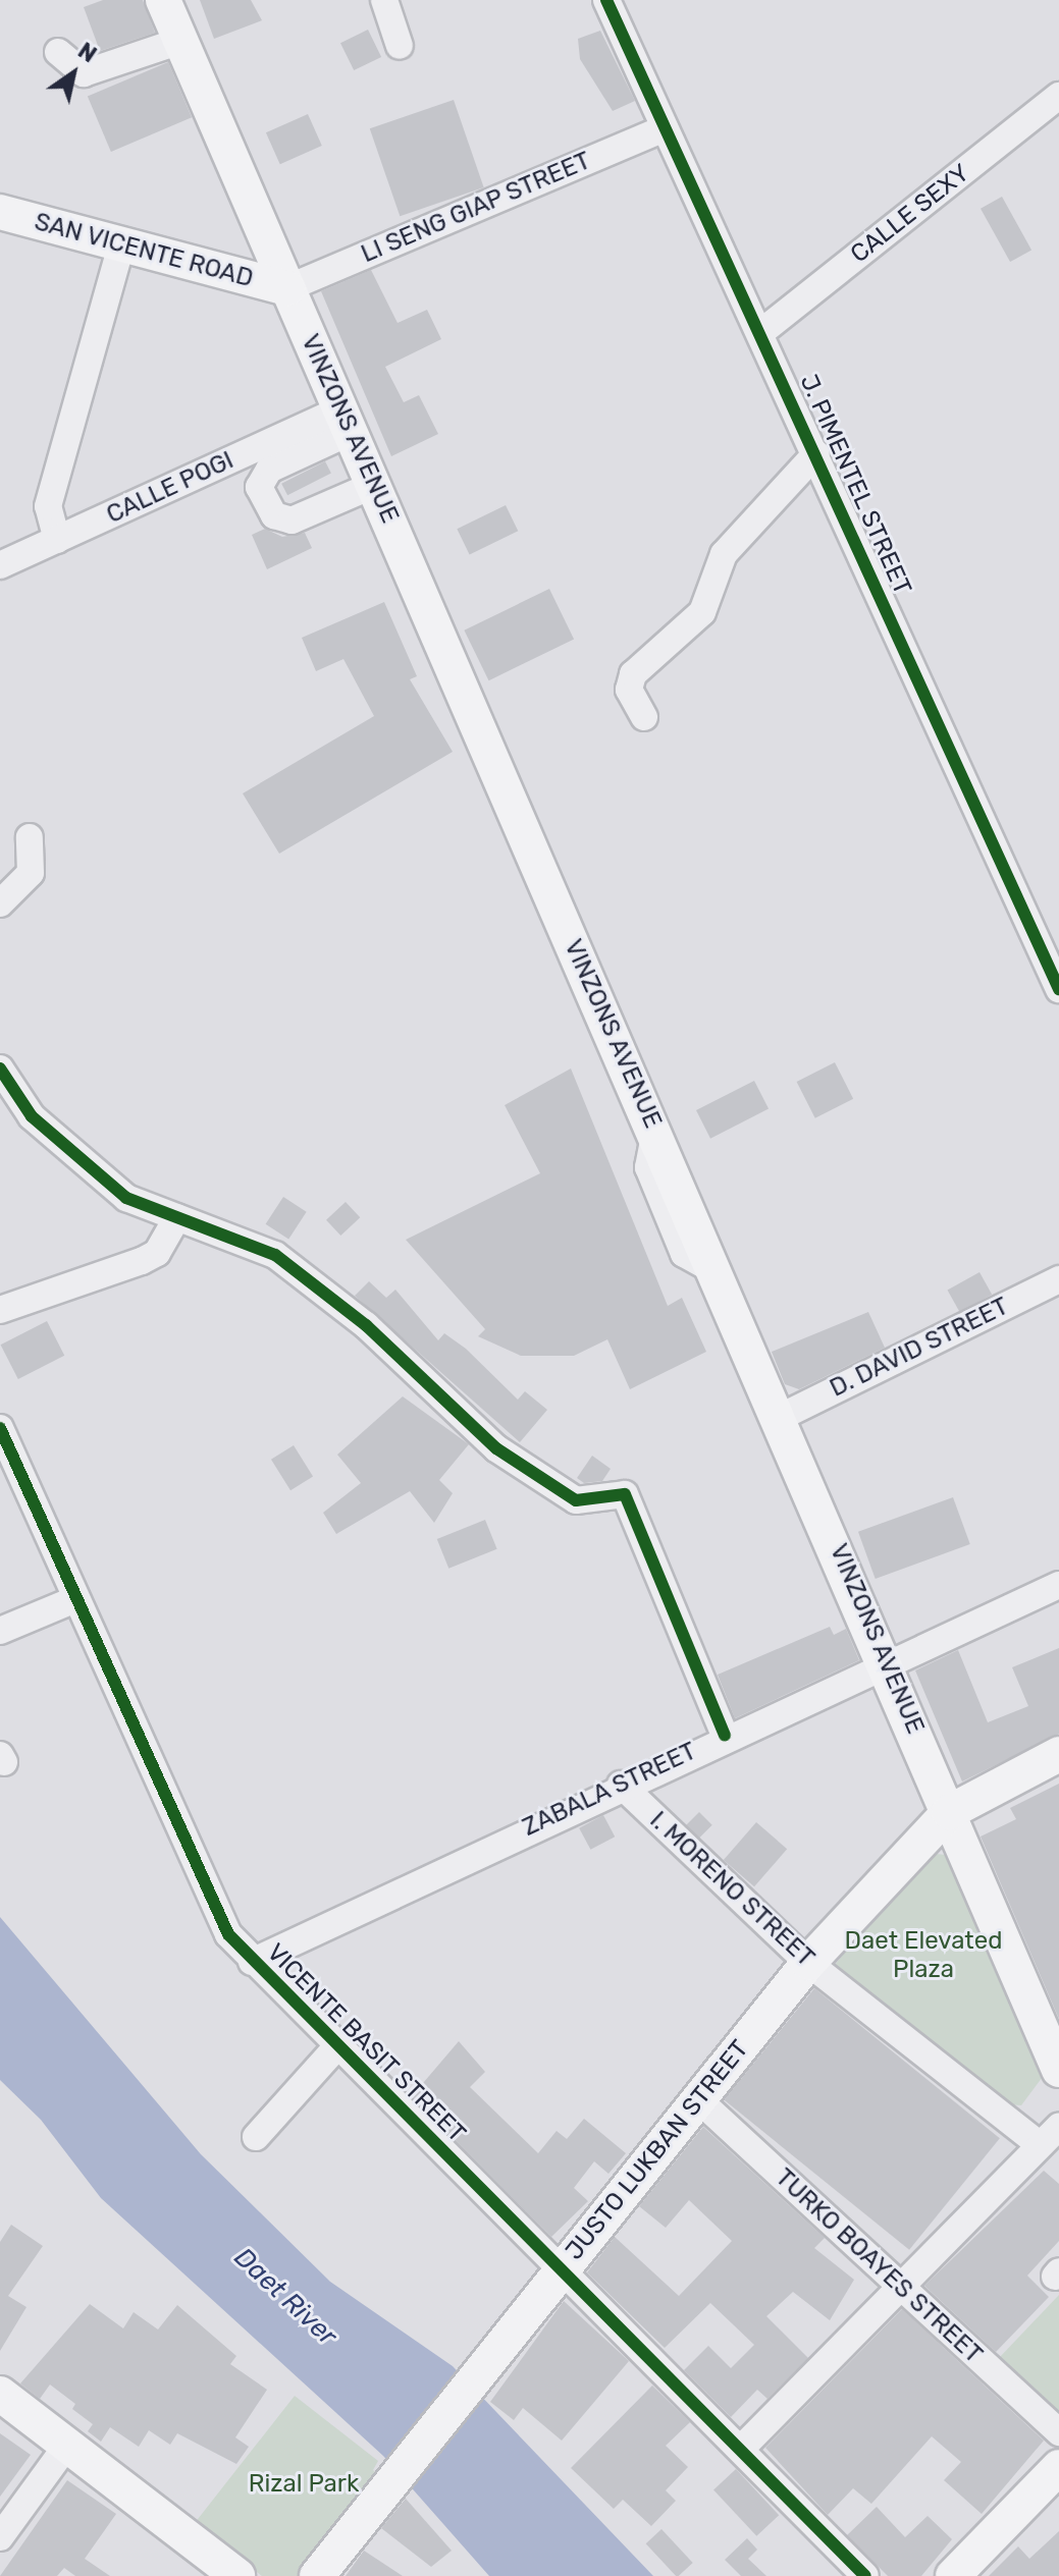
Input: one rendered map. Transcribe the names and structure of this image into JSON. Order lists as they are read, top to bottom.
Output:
{
  "streets": {
    "main road": ["SAN VICENTE ROAD", "VINZONS AVENUE", "JUSTO LUKBAN STREET"],
    "street": [
      "LI SENG GIAP STREET",
      "CALLE SEXY",
      "J. PIMENTEL STREET",
      "CALLE POGI",
      "D. DAVID STREET",
      "ZABALA STREET",
      "I. MORENO STREET",
      "VICENTE BASIT STREET",
      "TURKO BOAYES STREET"
    ]
  },
  "crossings": [
    ["LI SENG GIAP STREET", "SAN VICENTE ROAD"],
    ["LI SENG GIAP STREET", "VINZONS AVENUE"],
    ["LI SENG GIAP STREET", "J. PIMENTEL STREET"],
    ["CALLE SEXY", "J. PIMENTEL STREET"],
    ["SAN VICENTE ROAD", "VINZONS AVENUE"],
    ["VINZONS AVENUE", "CALLE POGI"],
    ["VINZONS AVENUE", "D. DAVID STREET"],
    ["VINZONS AVENUE", "ZABALA STREET"],
    ["VINZONS AVENUE", "JUSTO LUKBAN STREET"],
    ["ZABALA STREET", "I. MORENO STREET"],
    ["ZABALA STREET", "VICENTE BASIT STREET"],
    ["I. MORENO STREET", "JUSTO LUKBAN STREET"],
    ["VICENTE BASIT STREET", "JUSTO LUKBAN STREET"],
    ["JUSTO LUKBAN STREET", "TURKO BOAYES STREET"]
  ],
  "water": ["Daet River"],
  "parks": ["Daet Elevated Plaza", "Rizal Park"],
  "north": "top right"
}
